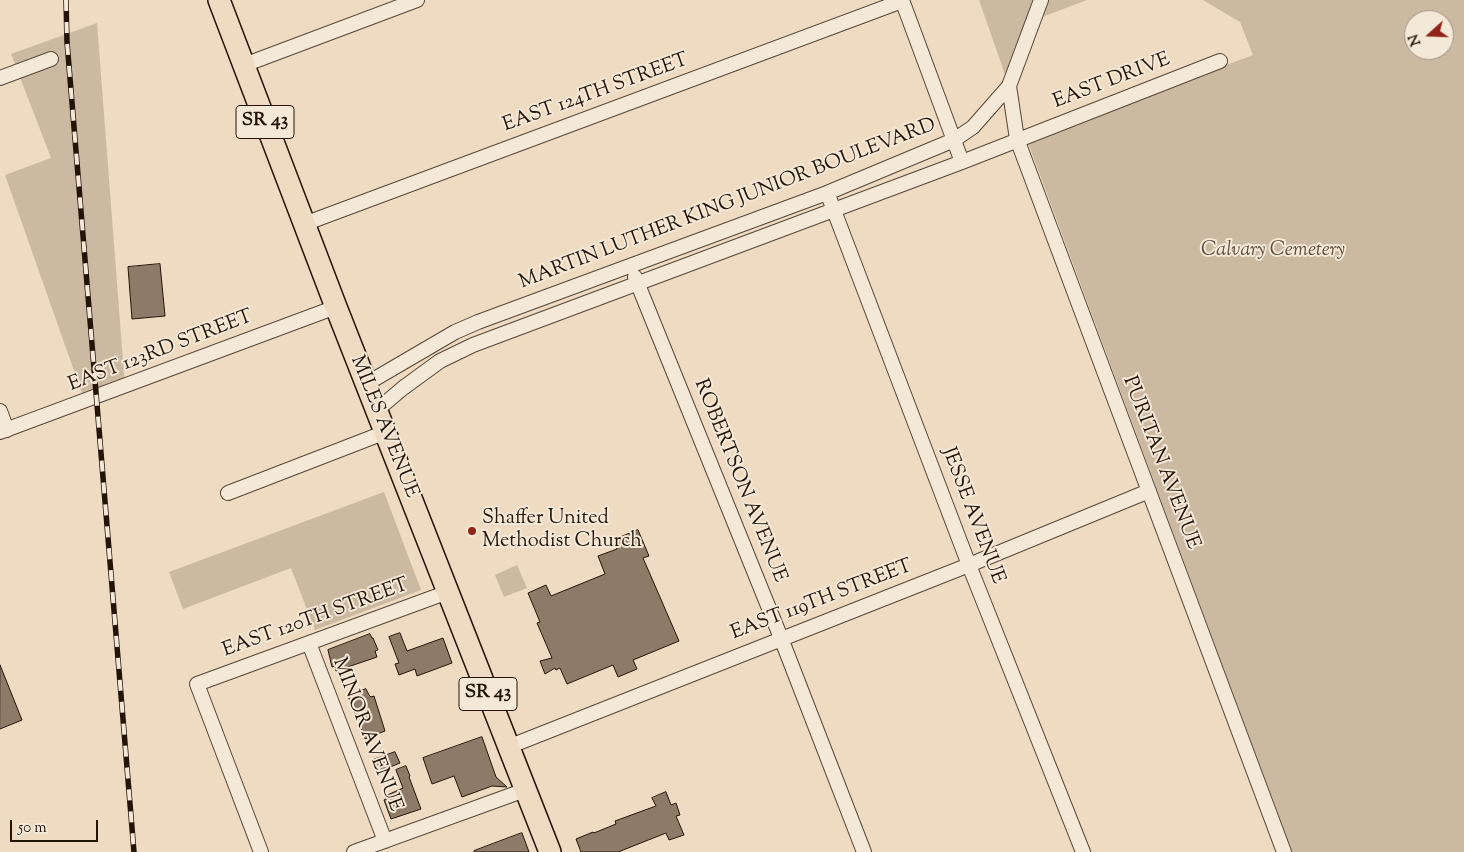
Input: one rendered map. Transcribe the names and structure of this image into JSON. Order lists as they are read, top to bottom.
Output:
{
  "streets": {
    "main road": ["SR 43", "MILES AVENUE"],
    "street": [
      "EAST DRIVE",
      "EAST 124TH STREET",
      "MARTIN LUTHER KING JUNIOR BOULEVARD",
      "EAST 123RD STREET",
      "PURITAN AVENUE",
      "ROBERTSON AVENUE",
      "JESSE AVENUE",
      "EAST 119TH STREET",
      "EAST 120TH STREET",
      "MINOR AVENUE"
    ]
  },
  "crossings": [
    ["EAST DRIVE", "MARTIN LUTHER KING JUNIOR BOULEVARD"],
    ["EAST DRIVE", "PURITAN AVENUE"],
    ["EAST 124TH STREET", "MILES AVENUE"],
    ["MARTIN LUTHER KING JUNIOR BOULEVARD", "MILES AVENUE"],
    ["MARTIN LUTHER KING JUNIOR BOULEVARD", "PURITAN AVENUE"],
    ["MARTIN LUTHER KING JUNIOR BOULEVARD", "ROBERTSON AVENUE"],
    ["MARTIN LUTHER KING JUNIOR BOULEVARD", "JESSE AVENUE"],
    ["EAST 123RD STREET", "MILES AVENUE"],
    ["MILES AVENUE", "EAST 119TH STREET"],
    ["MILES AVENUE", "EAST 120TH STREET"],
    ["PURITAN AVENUE", "EAST 119TH STREET"],
    ["ROBERTSON AVENUE", "EAST 119TH STREET"],
    ["JESSE AVENUE", "EAST 119TH STREET"],
    ["EAST 120TH STREET", "MINOR AVENUE"]
  ],
  "parks": ["Calvary Cemetery"],
  "places": ["Shaffer United Methodist Church"],
  "scale_bar": "50 m",
  "north": "left"
}
